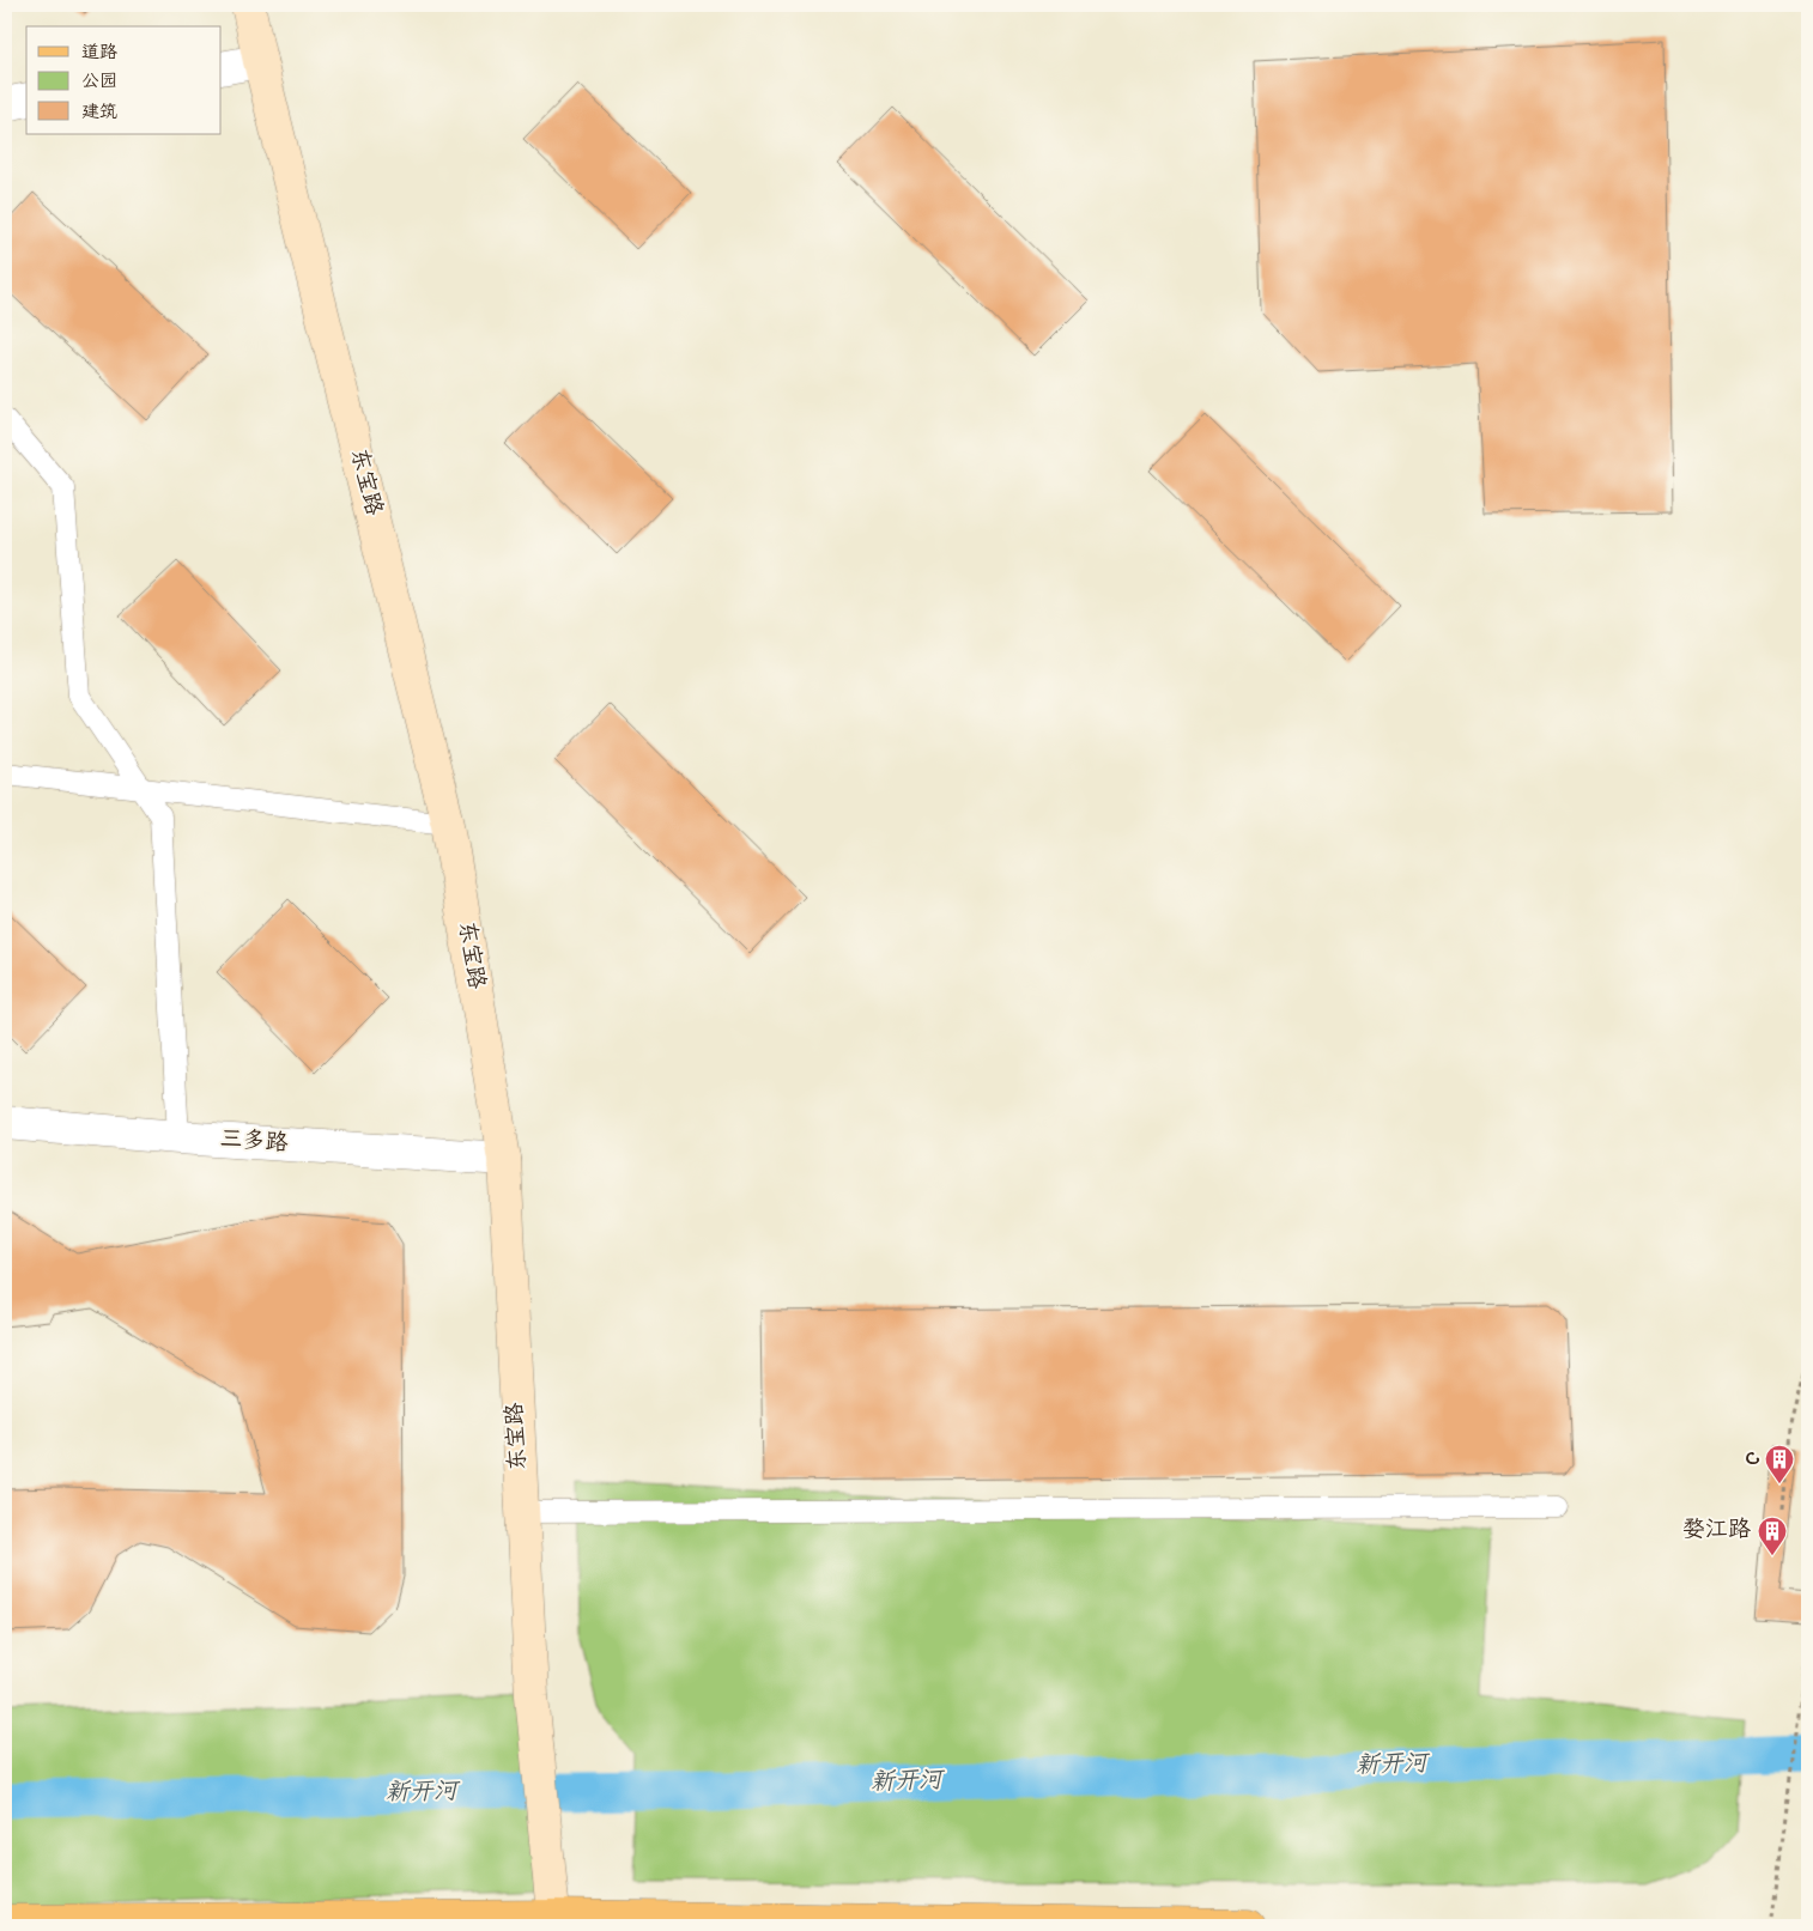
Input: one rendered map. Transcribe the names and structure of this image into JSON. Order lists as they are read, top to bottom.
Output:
{
  "streets": {
    "street": ["东宝路", "三多路"]
  },
  "crossings": [
    ["东宝路", "三多路"]
  ],
  "water": ["新开河"],
  "places": {
    "building": ["C", "婺江路"]
  },
  "legend": ["道路", "公园", "建筑"]
}
